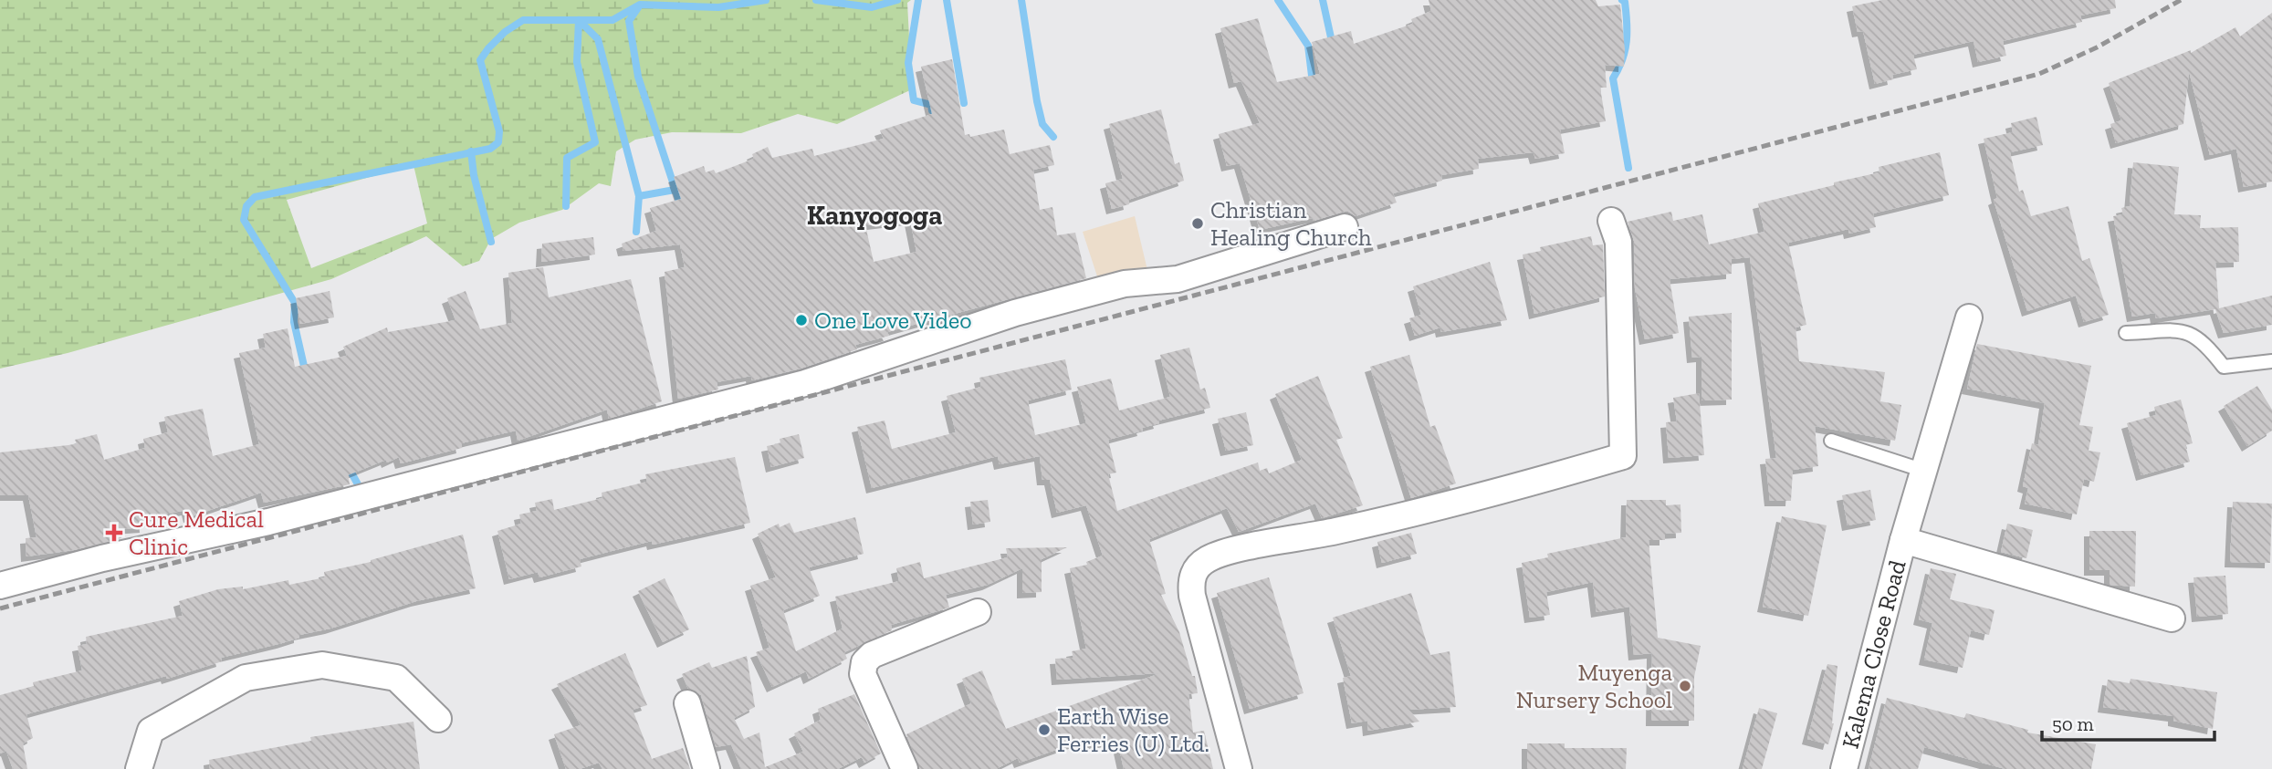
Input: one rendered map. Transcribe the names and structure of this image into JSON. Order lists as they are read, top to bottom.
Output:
{
  "streets": {
    "street": ["Kalema Close Road"]
  },
  "districts": ["Kanyogoga"],
  "places": {
    "other": [
      "Christian Healing Church",
      "One Love Video",
      "Muyenga Nursery School",
      "Earth Wise Ferries (U) Ltd."
    ],
    "health": ["Cure Medical Clinic"]
  },
  "scale_bar": "50 m"
}
